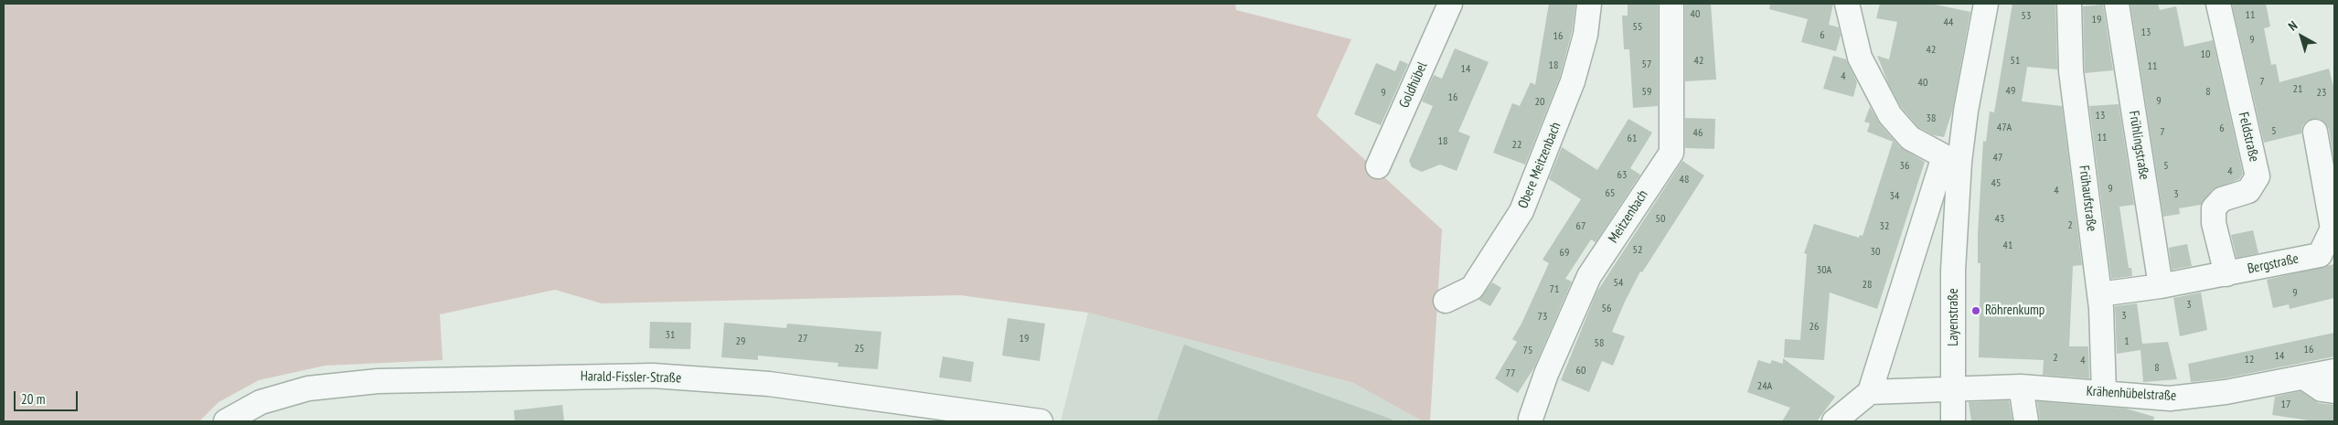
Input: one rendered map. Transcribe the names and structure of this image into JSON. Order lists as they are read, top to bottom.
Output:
{
  "streets": {
    "street": [
      "Goldhübel",
      "Feldstraße",
      "Frühlingstraße",
      "Obere Meitzenbach",
      "Frühaufstraße",
      "Meitzenbach",
      "Bergstraße",
      "Layenstraße",
      "Harald-Fissler-Straße",
      "Krähenhübelstraße"
    ]
  },
  "crossings": [
    ["Feldstraße", "Bergstraße"],
    ["Frühlingstraße", "Bergstraße"],
    ["Frühaufstraße", "Bergstraße"],
    ["Frühaufstraße", "Krähenhübelstraße"],
    ["Layenstraße", "Krähenhübelstraße"]
  ],
  "places": ["Röhrenkump"],
  "house_numbers": [
    "40",
    "11",
    "53",
    "19",
    "44",
    "55",
    "13",
    "6",
    "16",
    "9",
    "42",
    "10",
    "42",
    "51",
    "57",
    "18",
    "11",
    "14",
    "4",
    "7",
    "40",
    "21",
    "49",
    "59",
    "8",
    "9",
    "23",
    "16",
    "9",
    "20",
    "13",
    "38",
    "47A",
    "6",
    "5",
    "7",
    "46",
    "11",
    "61",
    "18",
    "22",
    "47",
    "36",
    "5",
    "4",
    "63",
    "48",
    "45",
    "9",
    "4",
    "65",
    "3",
    "34",
    "50",
    "43",
    "2",
    "67",
    "32",
    "41",
    "52",
    "30",
    "69",
    "30A",
    "54",
    "28",
    "71",
    "9",
    "3",
    "56",
    "3",
    "73",
    "26",
    "31",
    "27",
    "19",
    "29",
    "1",
    "58",
    "25",
    "16",
    "75",
    "14",
    "2",
    "12",
    "4",
    "8",
    "60",
    "77",
    "24A",
    "17"
  ],
  "scale_bar": "20 m",
  "north": "top left"
}
